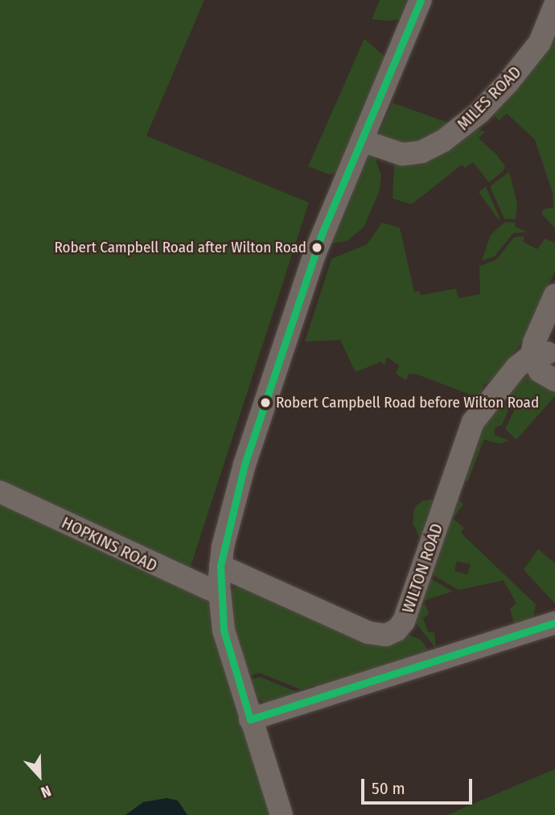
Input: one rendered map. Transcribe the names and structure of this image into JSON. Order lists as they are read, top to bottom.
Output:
{
  "streets": {
    "street": ["MILES ROAD", "HOPKINS ROAD", "WILTON ROAD"]
  },
  "places": ["Robert Campbell Road after Wilton Road", "Robert Campbell Road before Wilton Road"],
  "scale_bar": "50 m",
  "north": "bottom"
}
